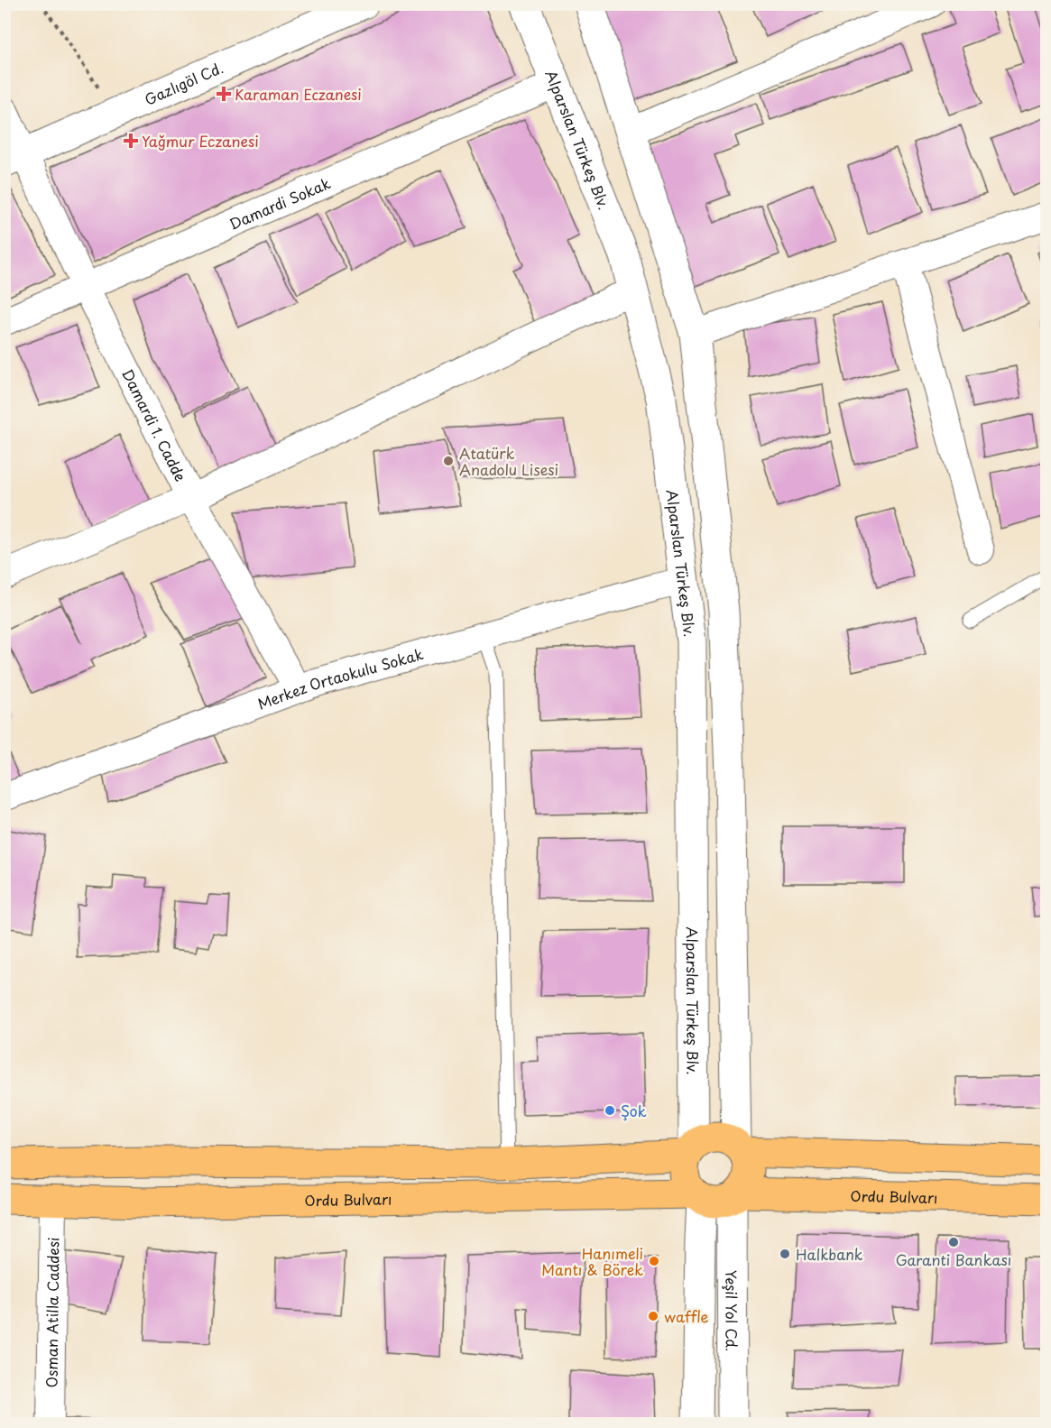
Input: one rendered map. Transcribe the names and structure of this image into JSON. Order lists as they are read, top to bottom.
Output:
{
  "streets": {
    "main road": ["Ordu Bulvarı"],
    "street": [
      "Gazlıgöl Cd.",
      "Alparslan Türkeş Blv.",
      "Damardi Sokak",
      "Damardi 1. Cadde",
      "Merkez Ortaokulu Sokak",
      "Osman Atilla Caddesi",
      "Yeşil Yol Cd."
    ]
  },
  "crossings": [
    ["Gazlıgöl Cd.", "Damardi 1. Cadde"],
    ["Alparslan Türkeş Blv.", "Damardi Sokak"],
    ["Alparslan Türkeş Blv.", "Merkez Ortaokulu Sokak"],
    ["Alparslan Türkeş Blv.", "Ordu Bulvarı"],
    ["Alparslan Türkeş Blv.", "Yeşil Yol Cd."],
    ["Damardi Sokak", "Damardi 1. Cadde"],
    ["Damardi 1. Cadde", "Merkez Ortaokulu Sokak"],
    ["Ordu Bulvarı", "Osman Atilla Caddesi"],
    ["Ordu Bulvarı", "Yeşil Yol Cd."]
  ],
  "places": {
    "health": ["Karaman Eczanesi", "Yağmur Eczanesi"],
    "other": [
      "Atatürk Anadolu Lisesi",
      "Şok",
      "Garanti Bankası",
      "Halkbank",
      "Hanımeli Mantı & Börek",
      "waffle"
    ]
  }
}
